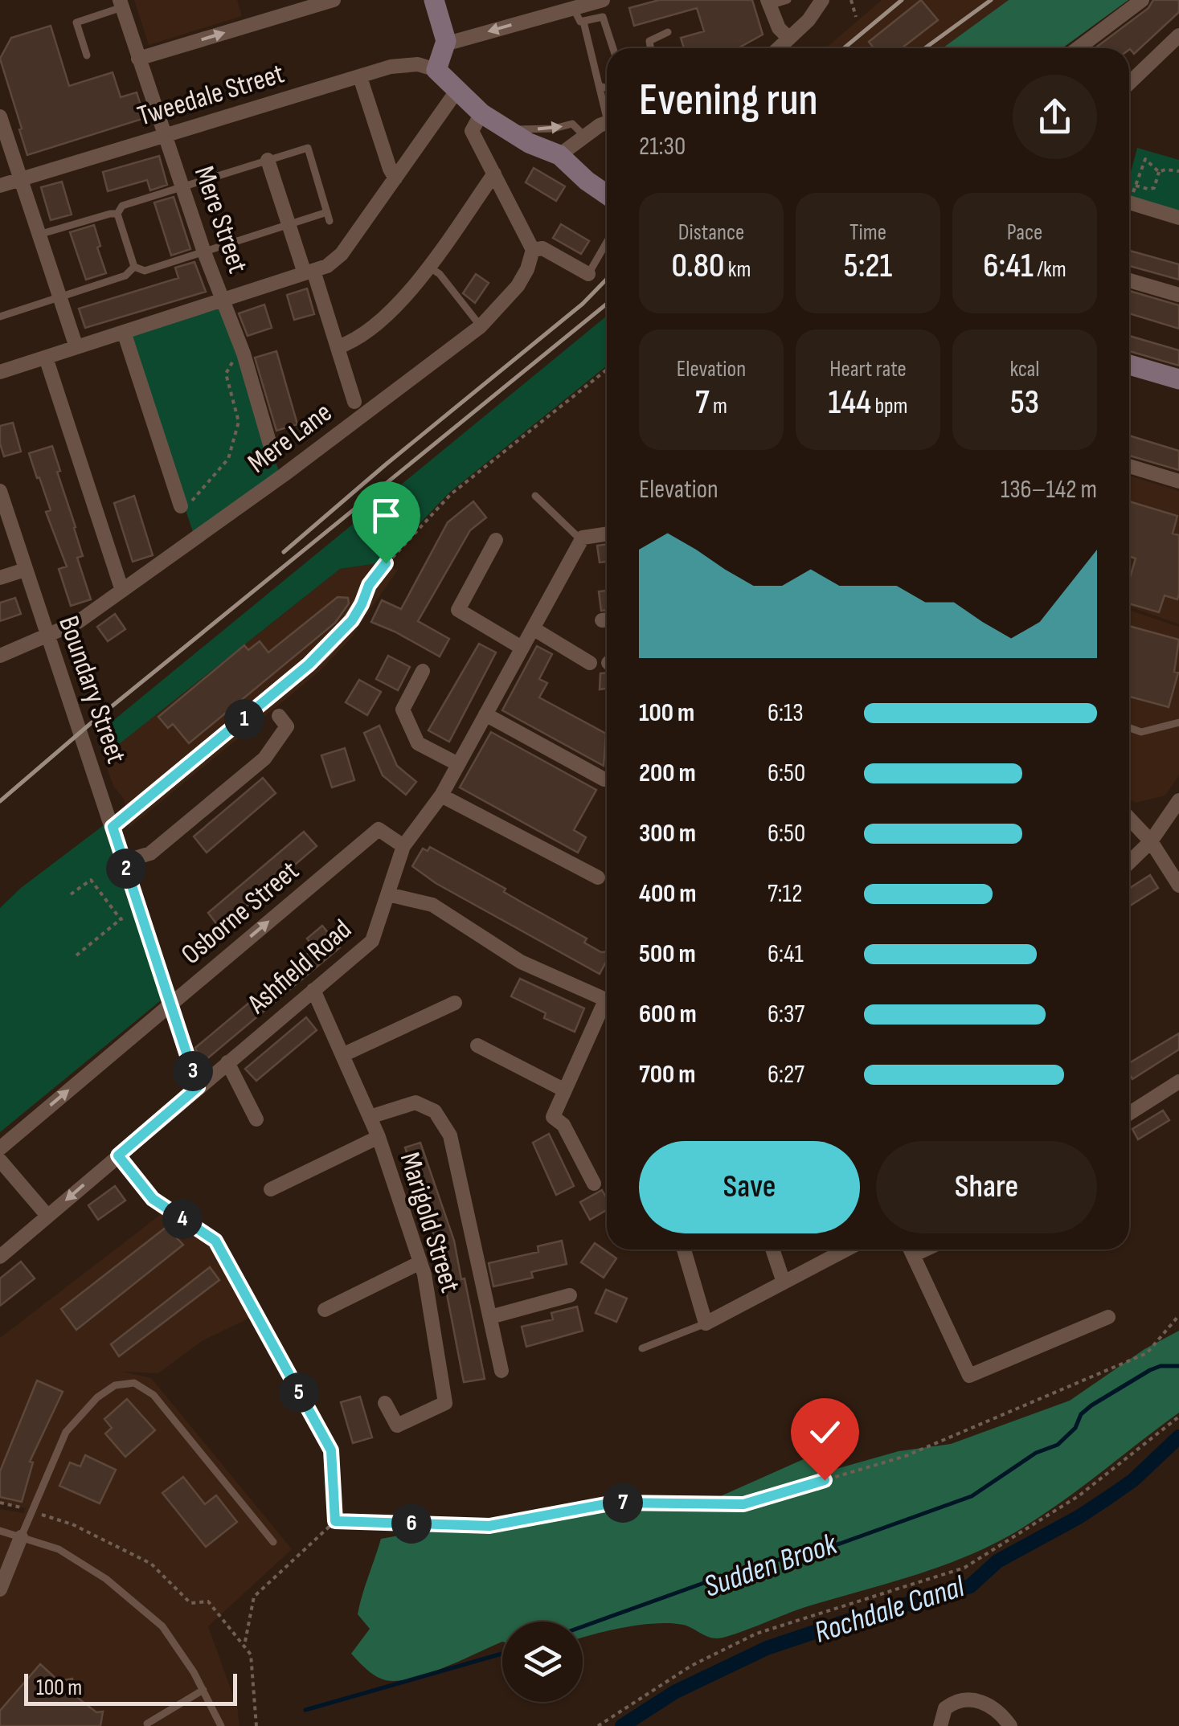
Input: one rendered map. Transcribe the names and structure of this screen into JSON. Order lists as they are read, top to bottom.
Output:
{
  "streets": {
    "street": [
      "Tweedale Street",
      "Mere Street",
      "Mere Lane",
      "Boundary Street",
      "Osborne Street",
      "Ashfield Road",
      "Marigold Street"
    ]
  },
  "crossings": [
    ["Tweedale Street", "Mere Street"],
    ["Mere Lane", "Boundary Street"],
    ["Boundary Street", "Osborne Street"],
    ["Boundary Street", "Ashfield Road"],
    ["Osborne Street", "Ashfield Road"],
    ["Ashfield Road", "Marigold Street"]
  ],
  "one_way": ["Osborne Street"],
  "water": ["Sudden Brook", "Rochdale Canal"],
  "scale_bar": "100 m",
  "page": {
    "heading": ["Evening run", "21:30"],
    "stats": [
      ["Distance", "0.80 km"],
      ["Time", "5:21"],
      ["Pace", "6:41 /km"],
      ["Elevation", "7 m"],
      ["Heart rate", "144 bpm"],
      ["kcal", "53"]
    ],
    "chart": ["Elevation", "136–142 m"],
    "list": [
      {
        "name": "100 m",
        "note": "6:13"
      },
      {
        "name": "200 m",
        "note": "6:50"
      },
      {
        "name": "300 m",
        "note": "6:50"
      },
      {
        "name": "400 m",
        "note": "7:12"
      },
      {
        "name": "500 m",
        "note": "6:41"
      },
      {
        "name": "600 m",
        "note": "6:37"
      },
      {
        "name": "700 m",
        "note": "6:27"
      }
    ],
    "pins": [
      "1",
      "2",
      "3",
      "4",
      "5",
      "7",
      "6"
    ],
    "buttons": ["Save", "Share"],
    "scale": "100 m"
  }
}
